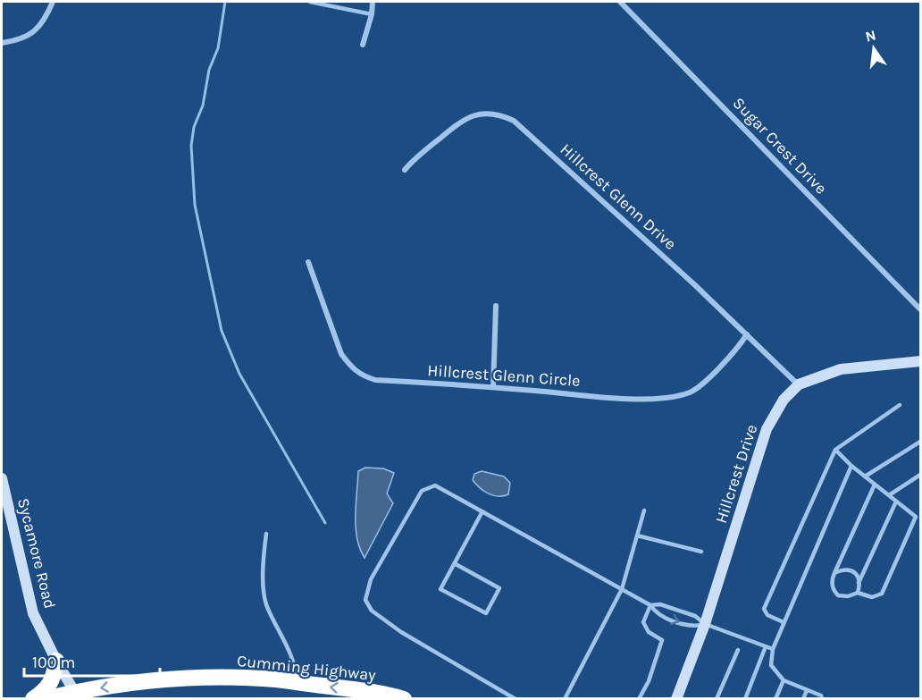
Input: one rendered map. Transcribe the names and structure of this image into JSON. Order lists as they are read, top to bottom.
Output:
{
  "streets": {
    "highway": ["Cumming Highway"],
    "street": [
      "Sugar Crest Drive",
      "Hillcrest Glenn Drive",
      "Hillcrest Glenn Circle",
      "Hillcrest Drive",
      "Sycamore Road"
    ]
  },
  "crossings": [
    ["Hillcrest Glenn Drive", "Hillcrest Glenn Circle"],
    ["Hillcrest Glenn Drive", "Hillcrest Drive"],
    ["Sycamore Road", "Cumming Highway"]
  ],
  "one_way": ["Cumming Highway"],
  "scale_bar": "100 m",
  "north": "top"
}
